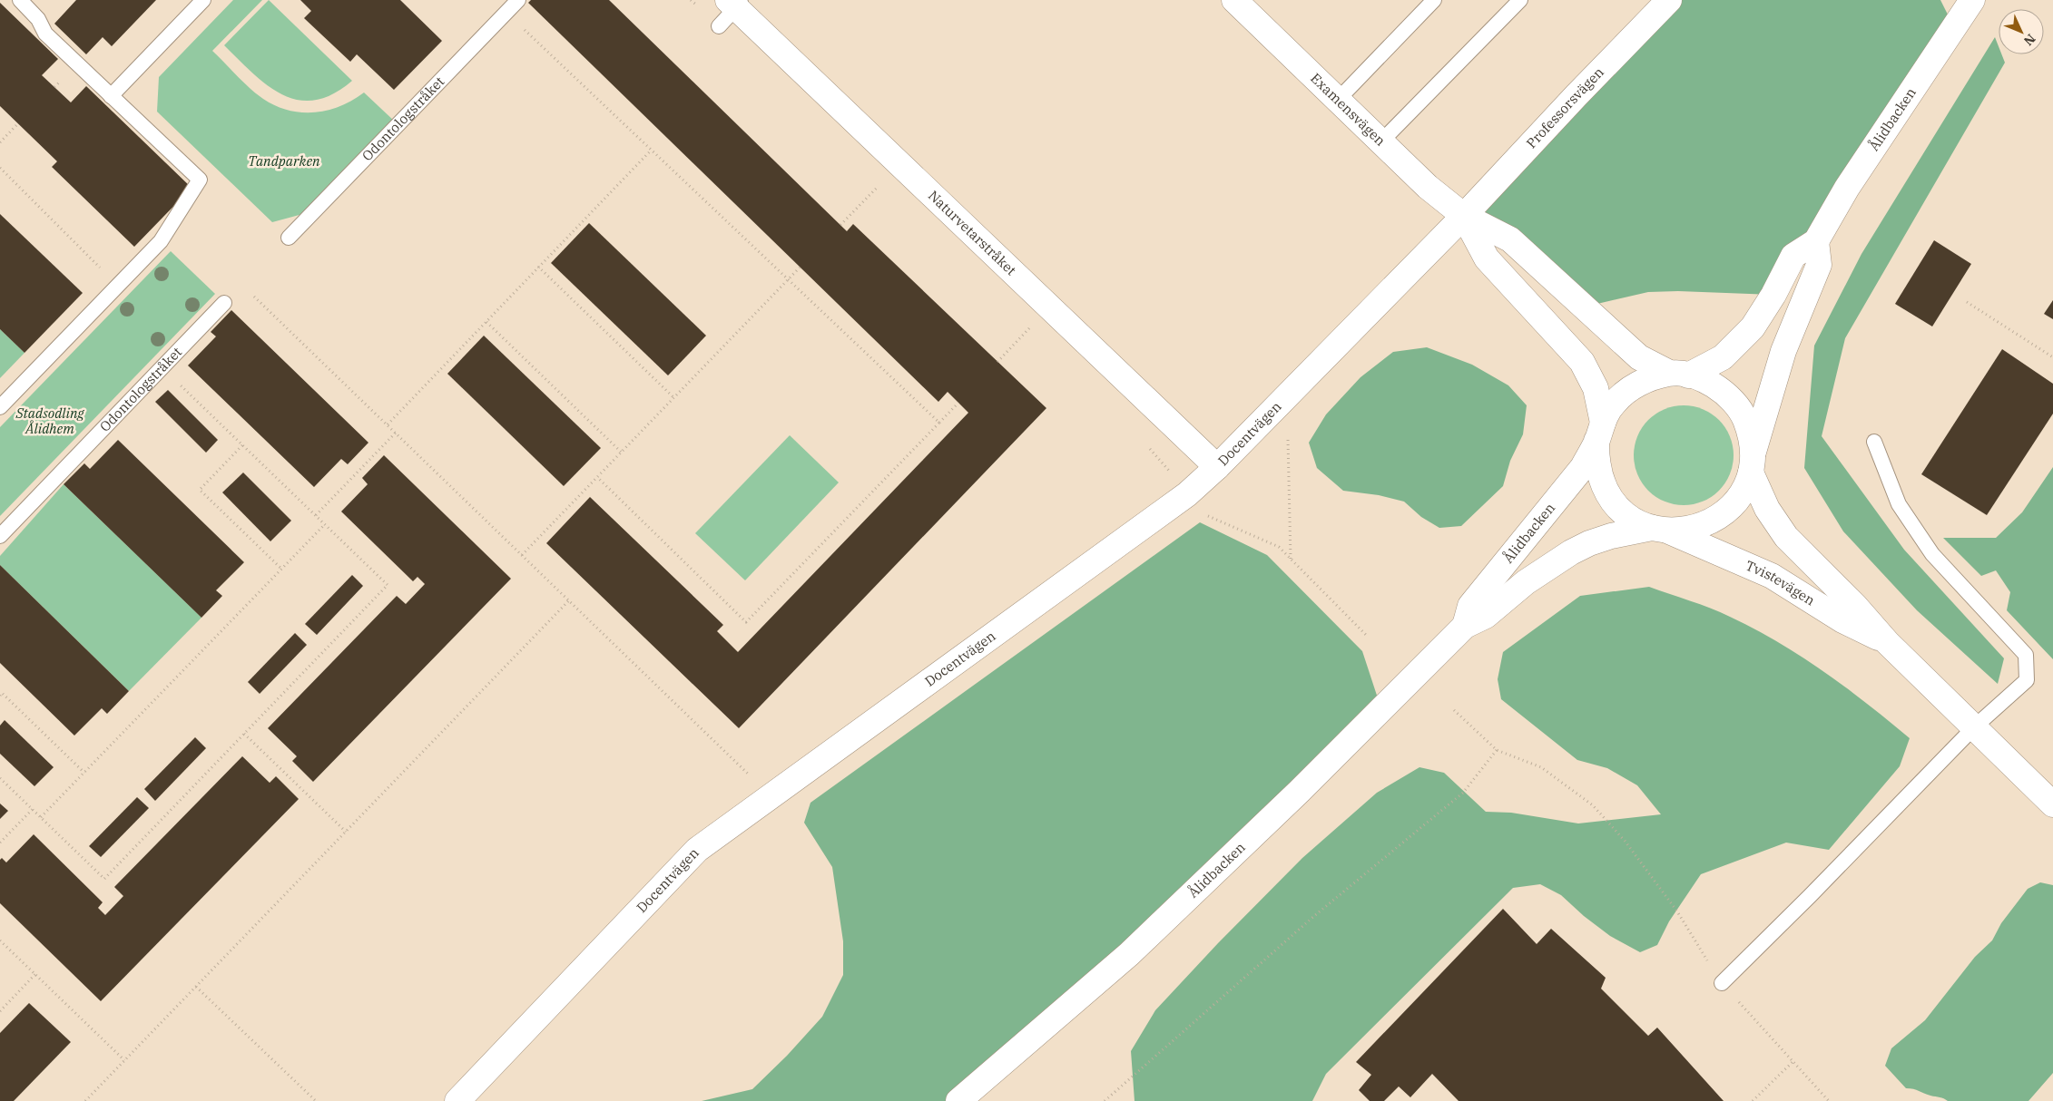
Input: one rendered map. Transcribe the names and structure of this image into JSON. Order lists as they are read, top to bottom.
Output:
{
  "streets": {
    "street": [
      "Professorsvägen",
      "Examensvägen",
      "Ålidbacken",
      "Naturvetarstråket",
      "Docentvägen",
      "Tvistevägen"
    ],
    "lane": ["Odontologstråket"]
  },
  "crossings": [
    ["Professorsvägen", "Examensvägen"],
    ["Professorsvägen", "Docentvägen"],
    ["Examensvägen", "Ålidbacken"],
    ["Examensvägen", "Docentvägen"],
    ["Examensvägen", "Tvistevägen"],
    ["Ålidbacken", "Tvistevägen"],
    ["Naturvetarstråket", "Docentvägen"]
  ],
  "parks": ["Tandparken", "Stadsodling Ålidhem"],
  "north": "bottom right"
}
